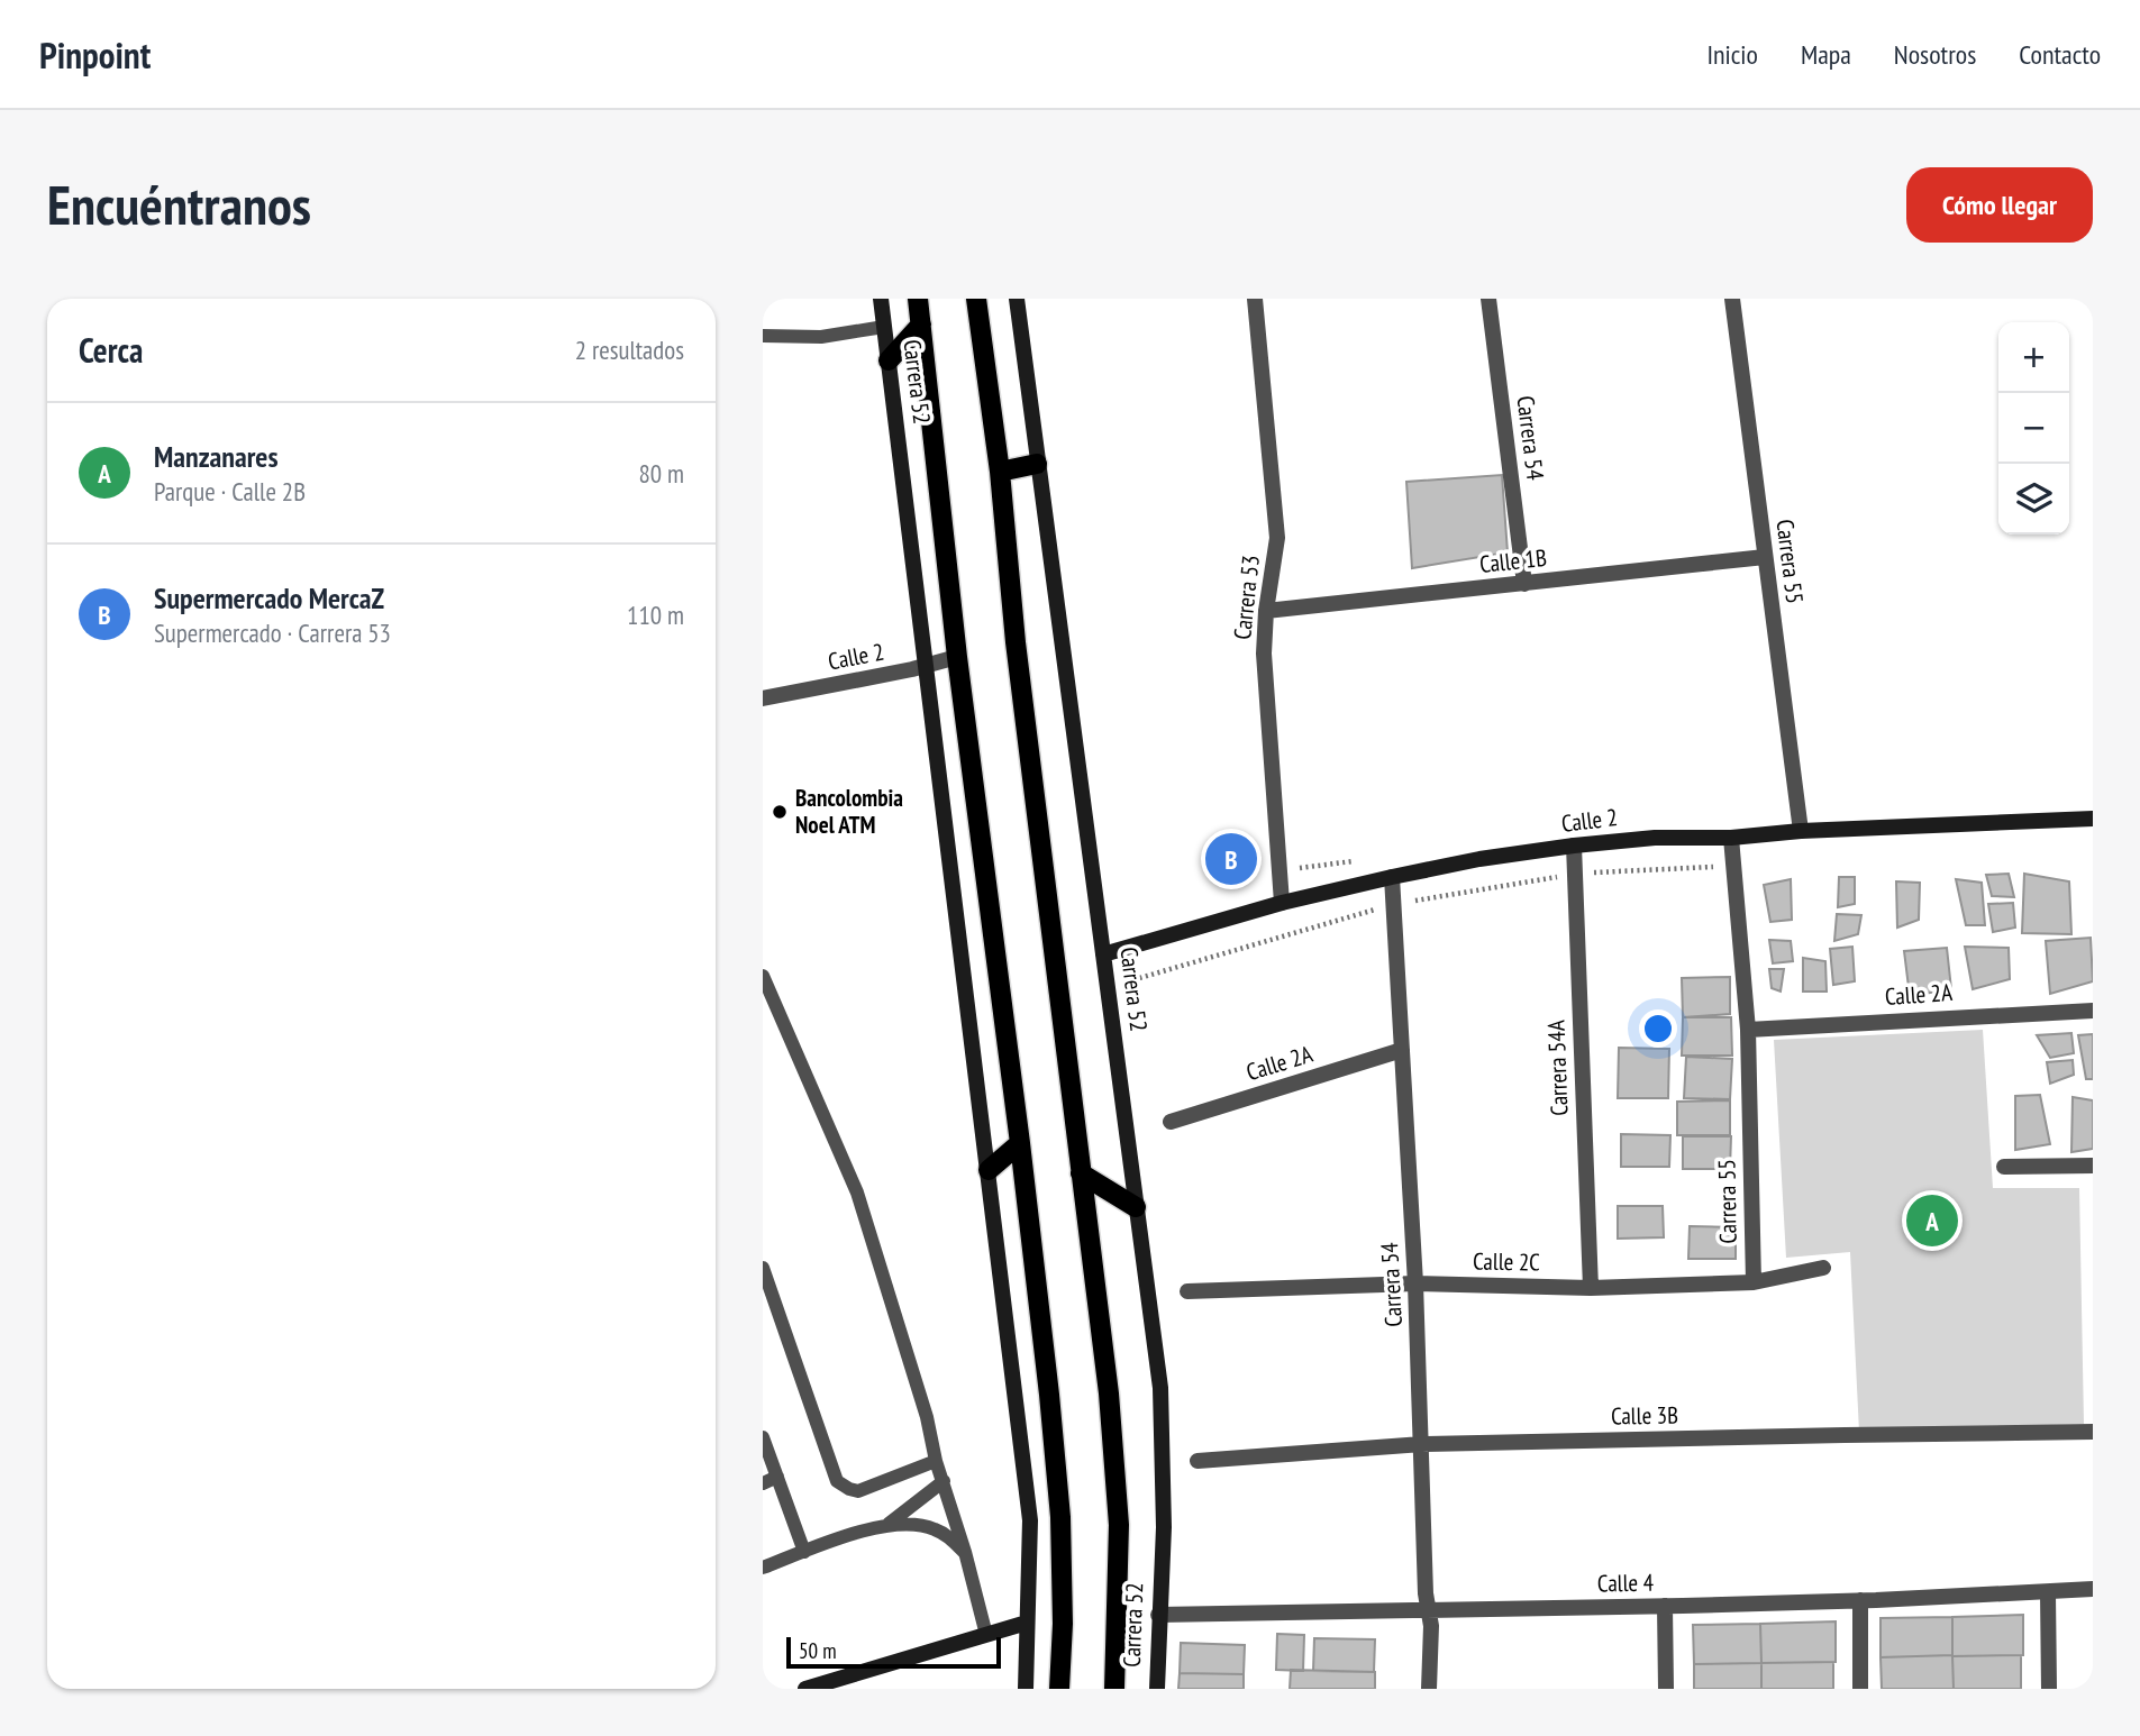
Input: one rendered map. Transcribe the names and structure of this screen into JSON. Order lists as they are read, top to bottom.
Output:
{
  "streets": {
    "main road": ["Carrera 52"],
    "street": [
      "Carrera 54",
      "Calle 1B",
      "Carrera 55",
      "Carrera 53",
      "Calle 2",
      "Calle 2A",
      "Carrera 54A",
      "Calle 2C",
      "Calle 3B",
      "Calle 4"
    ]
  },
  "crossings": [
    ["Carrera 52", "Calle 2"],
    ["Carrera 52", "Calle 4"],
    ["Carrera 54", "Calle 1B"],
    ["Carrera 54", "Calle 2"],
    ["Carrera 54", "Calle 2A"],
    ["Carrera 54", "Calle 2C"],
    ["Carrera 54", "Calle 3B"],
    ["Carrera 54", "Calle 4"],
    ["Calle 1B", "Carrera 55"],
    ["Calle 1B", "Carrera 53"],
    ["Carrera 55", "Calle 2"],
    ["Carrera 55", "Calle 2A"],
    ["Carrera 55", "Calle 2C"],
    ["Carrera 53", "Calle 2"],
    ["Calle 2", "Carrera 54A"],
    ["Carrera 54A", "Calle 2C"]
  ],
  "places": ["Bancolombia Noel ATM"],
  "scale_bar": "50 m",
  "page": {
    "header": "Pinpoint",
    "nav": [
      "Inicio",
      "Mapa",
      "Nosotros",
      "Contacto"
    ],
    "buttons": "Cómo llegar",
    "title": "Encuéntranos",
    "heading": ["Cerca", "2 resultados"],
    "map_buttons": ["+", "−"],
    "list": [
      {
        "mark": "A",
        "name": "Manzanares",
        "note": "Parque · Calle 2B",
        "value": "80 m"
      },
      {
        "mark": "B",
        "name": "Supermercado MercaZ",
        "note": "Supermercado · Carrera 53",
        "value": "110 m"
      }
    ],
    "pins": ["B", "A"],
    "scale": "50 m"
  }
}
